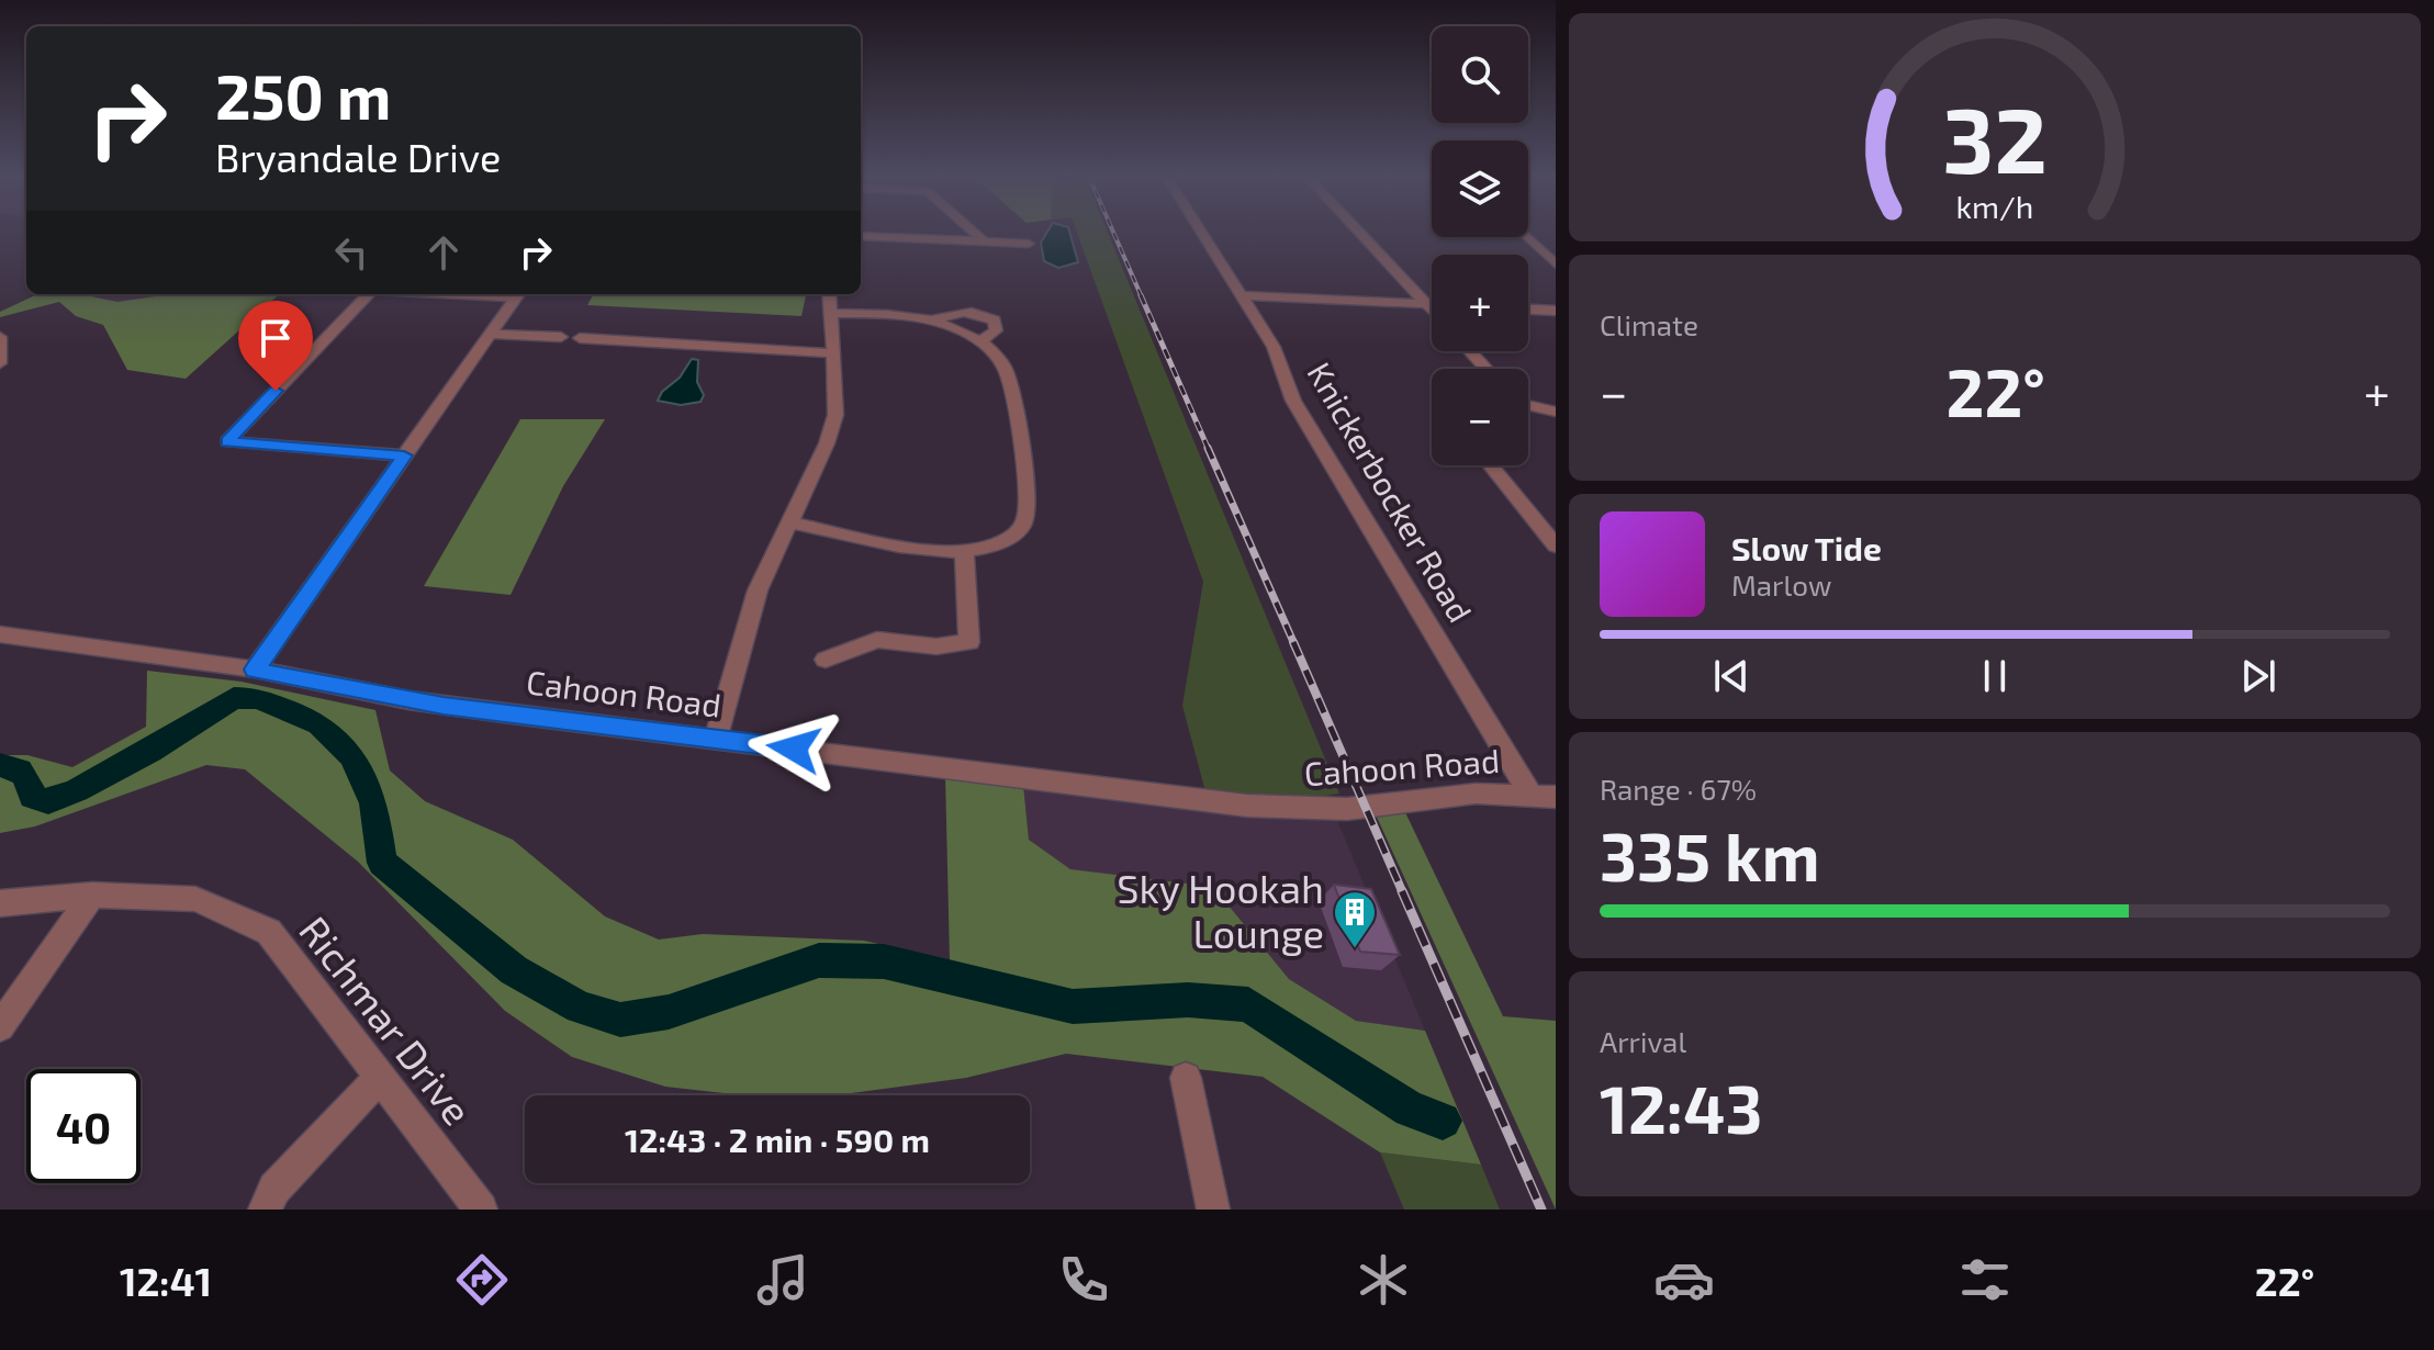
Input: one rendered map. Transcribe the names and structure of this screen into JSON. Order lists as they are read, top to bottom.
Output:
{
  "streets": {
    "street": ["Knickerbocker Road", "Cahoon Road", "Richmar Drive"]
  },
  "crossings": [
    ["Knickerbocker Road", "Cahoon Road"]
  ],
  "places": {
    "building": ["Sky Hookah Lounge"]
  },
  "page": {
    "map_buttons": ["+", "−"],
    "turn": ["250 m", "Bryandale Drive"],
    "tile": [
      "Climate",
      ["Range · 67%", "335 km"],
      ["Arrival", "12:43"]
    ],
    "heat": ["−", "22°", "+"],
    "song": ["Slow Tide", "Marlow"],
    "limit": "40",
    "trip": "12:43 · 2 min · 590 m",
    "tabs": ["12:41", "22°"],
    "gauge": ["32", "km/h"]
  }
}
